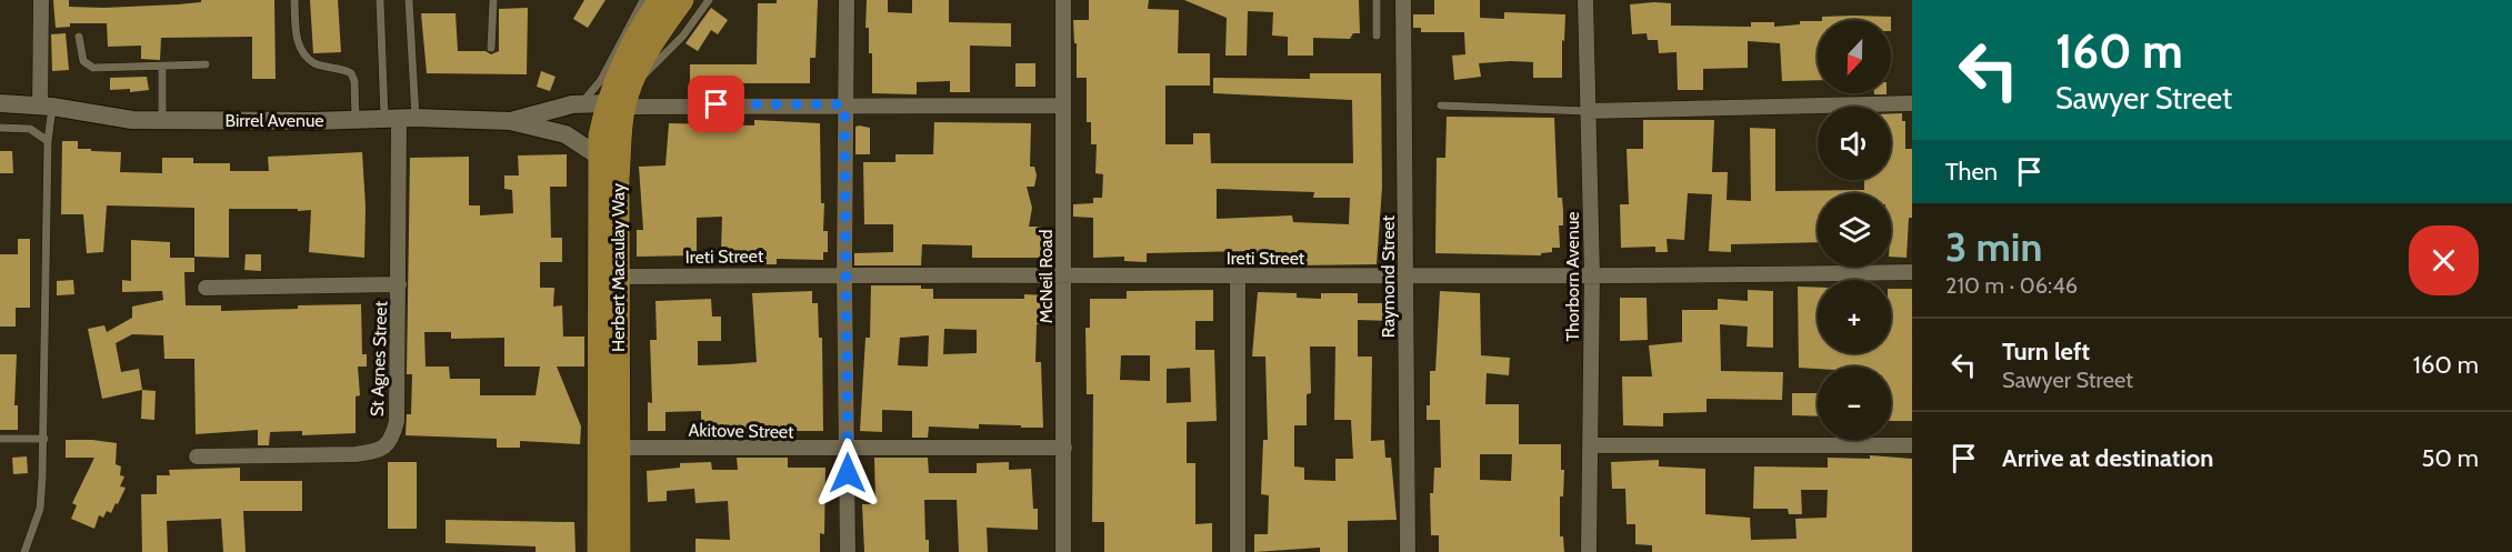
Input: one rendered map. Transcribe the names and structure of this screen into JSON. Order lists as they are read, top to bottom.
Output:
{
  "streets": {
    "highway": ["Herbert Macaulay Way"],
    "street": [
      "Birrel Avenue",
      "Ireti Street",
      "McNeil Road",
      "Raymond Street",
      "Thorborn Avenue",
      "St Agnes Street",
      "Akitove Street"
    ]
  },
  "crossings": [
    ["Birrel Avenue", "St Agnes Street"],
    ["Ireti Street", "Herbert Macaulay Way"],
    ["Ireti Street", "McNeil Road"],
    ["Ireti Street", "Raymond Street"],
    ["Ireti Street", "Thorborn Avenue"],
    ["Herbert Macaulay Way", "Akitove Street"],
    ["McNeil Road", "Akitove Street"]
  ],
  "north": "bottom",
  "page": {
    "turn": ["160 m", "Sawyer Street"],
    "map_buttons": ["+", "−"],
    "then": "Then",
    "heading": ["3 min", "210 m · 06:46"],
    "list": [
      {
        "name": "Turn left",
        "note": "Sawyer Street",
        "value": "160 m"
      },
      {
        "name": "Arrive at destination",
        "value": "50 m"
      }
    ]
  }
}
